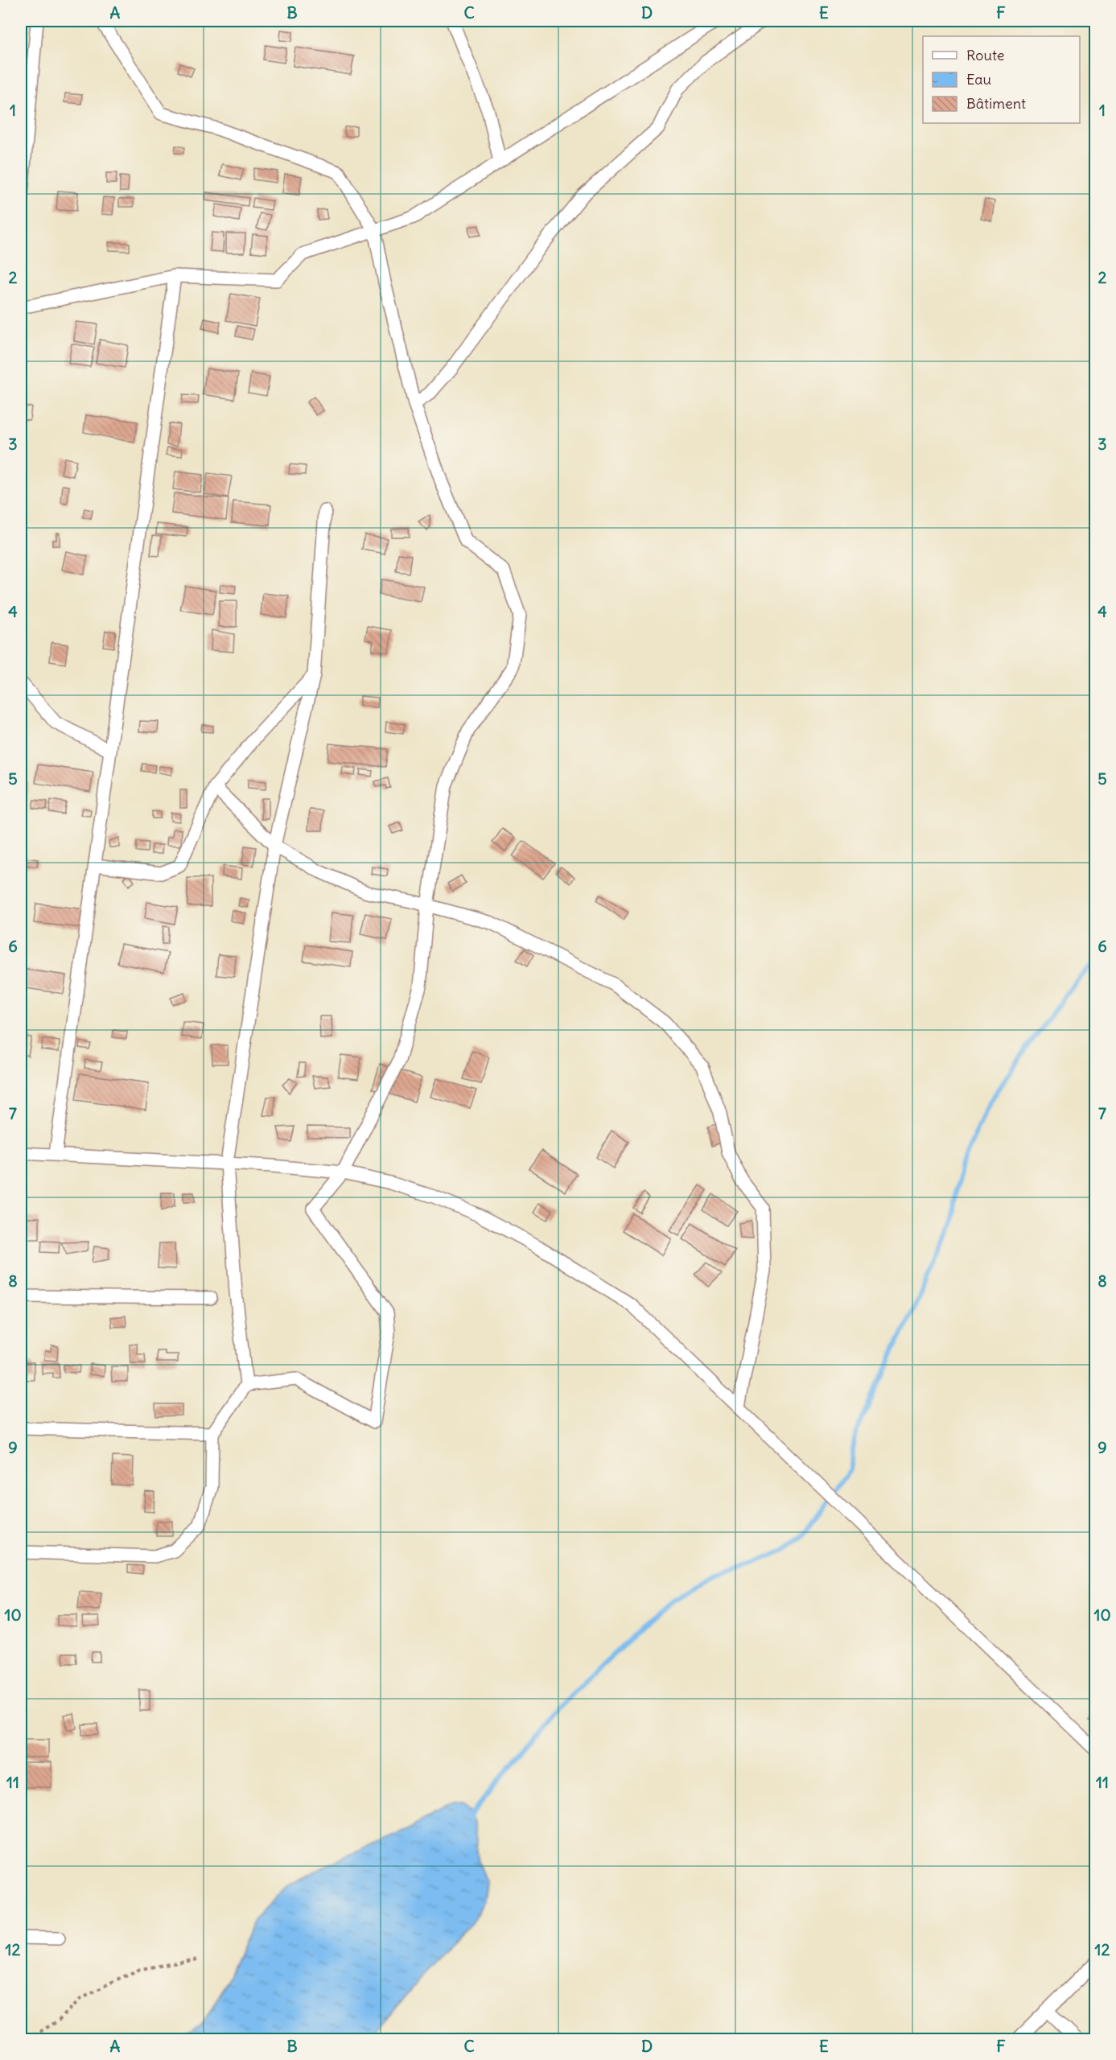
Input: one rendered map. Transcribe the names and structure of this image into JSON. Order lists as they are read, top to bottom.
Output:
{
  "legend": ["Route", "Eau", "Bâtiment"],
  "grid": {
    "columns": [
      "A",
      "B",
      "C",
      "D",
      "E",
      "F"
    ],
    "rows": [
      "1",
      "2",
      "3",
      "4",
      "5",
      "6",
      "7",
      "8",
      "9",
      "10",
      "11",
      "12"
    ]
  }
}
